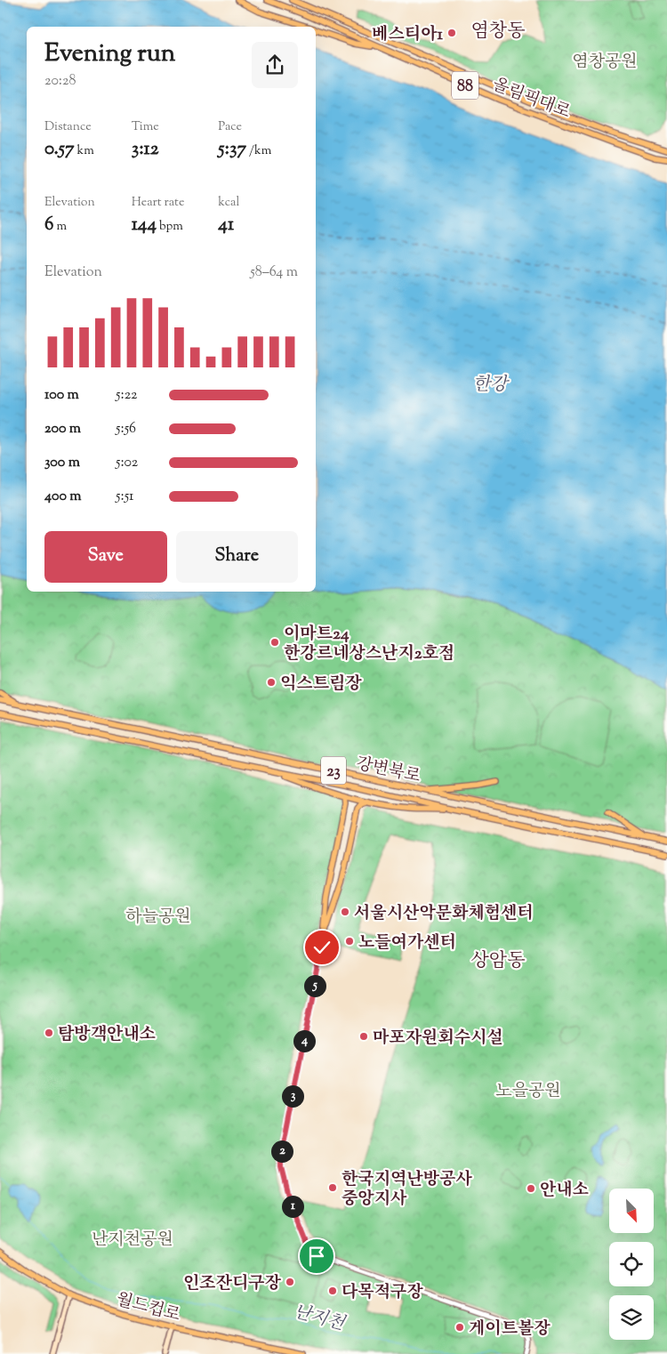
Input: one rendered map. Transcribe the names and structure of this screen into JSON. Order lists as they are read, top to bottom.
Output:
{
  "streets": {
    "main road": [
      "88",
      "올림픽대로",
      "강변북로",
      "23",
      "월드컵로"
    ]
  },
  "districts": ["염창동", "상암동"],
  "water": ["한강", "난지천"],
  "parks": [
    "염창공원",
    "하늘공원",
    "노을공원",
    "난지천공원"
  ],
  "places": [
    "베스티아1",
    "이마트24 한강르네상스난지2호점",
    "익스트림장",
    "서울시산악문화체험센터",
    "노들여가센터",
    "탐방객안내소",
    "마포자원회수시설",
    "한국지역난방공사 중앙지사",
    "안내소",
    "인조잔디구장",
    "다목적구장",
    "게이트볼장"
  ],
  "north": "bottom right",
  "page": {
    "heading": ["Evening run", "20:28"],
    "stats": [
      ["Distance", "0.57 km"],
      ["Time", "3:12"],
      ["Pace", "5:37 /km"],
      ["Elevation", "6 m"],
      ["Heart rate", "144 bpm"],
      ["kcal", "41"]
    ],
    "chart": ["Elevation", "58–64 m"],
    "list": [
      {
        "name": "100 m",
        "note": "5:22"
      },
      {
        "name": "200 m",
        "note": "5:56"
      },
      {
        "name": "300 m",
        "note": "5:02"
      },
      {
        "name": "400 m",
        "note": "5:51"
      }
    ],
    "buttons": ["Save", "Share"],
    "pins": [
      "5",
      "4",
      "3",
      "2",
      "1"
    ]
  }
}
